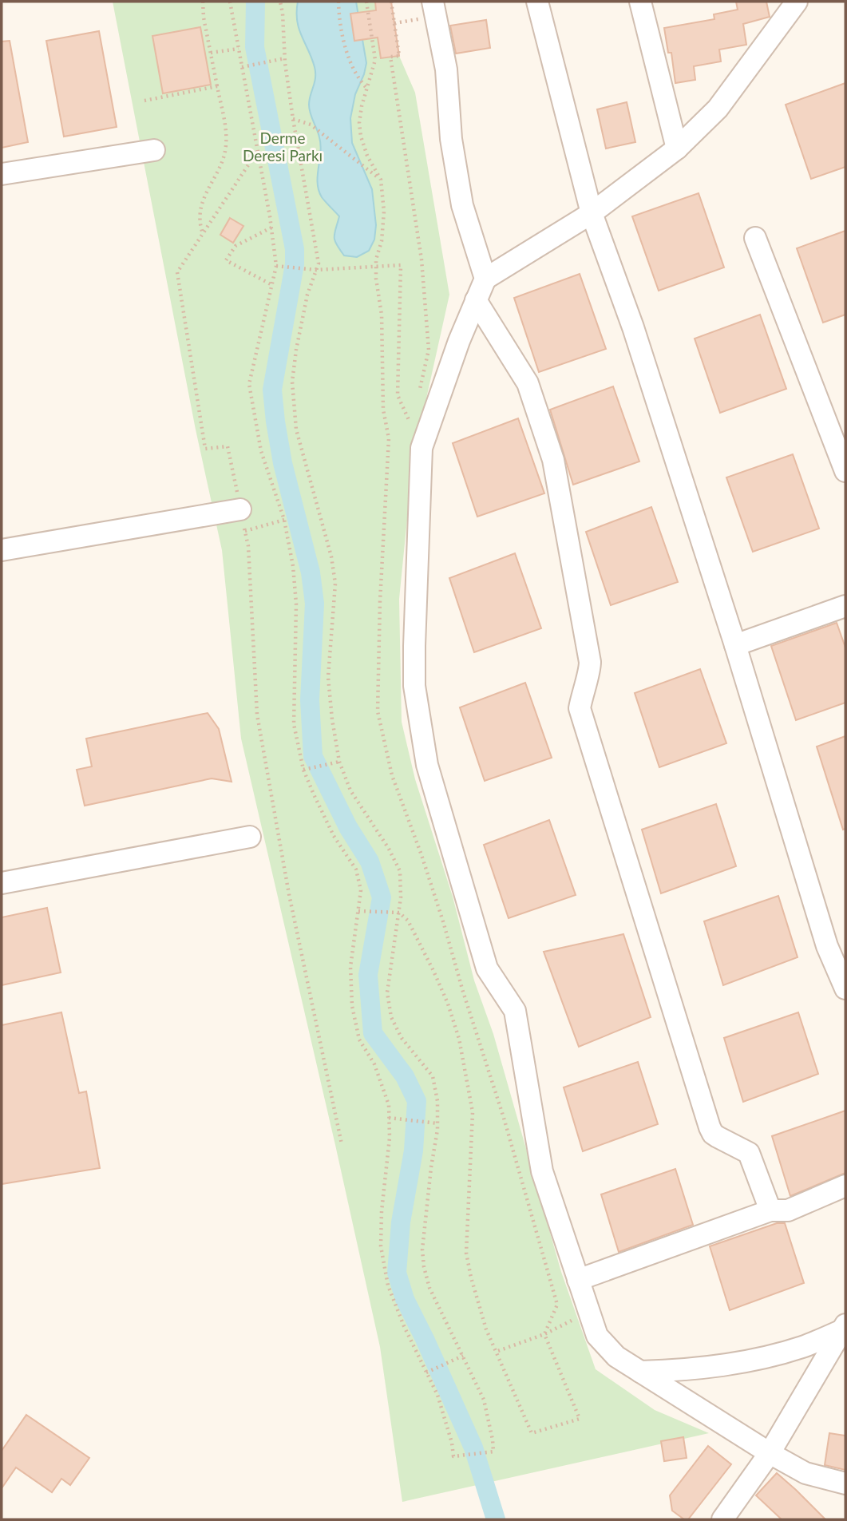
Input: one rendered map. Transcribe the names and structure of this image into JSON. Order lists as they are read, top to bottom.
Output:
{
  "parks": ["Derme Deresi Parkı"]
}
